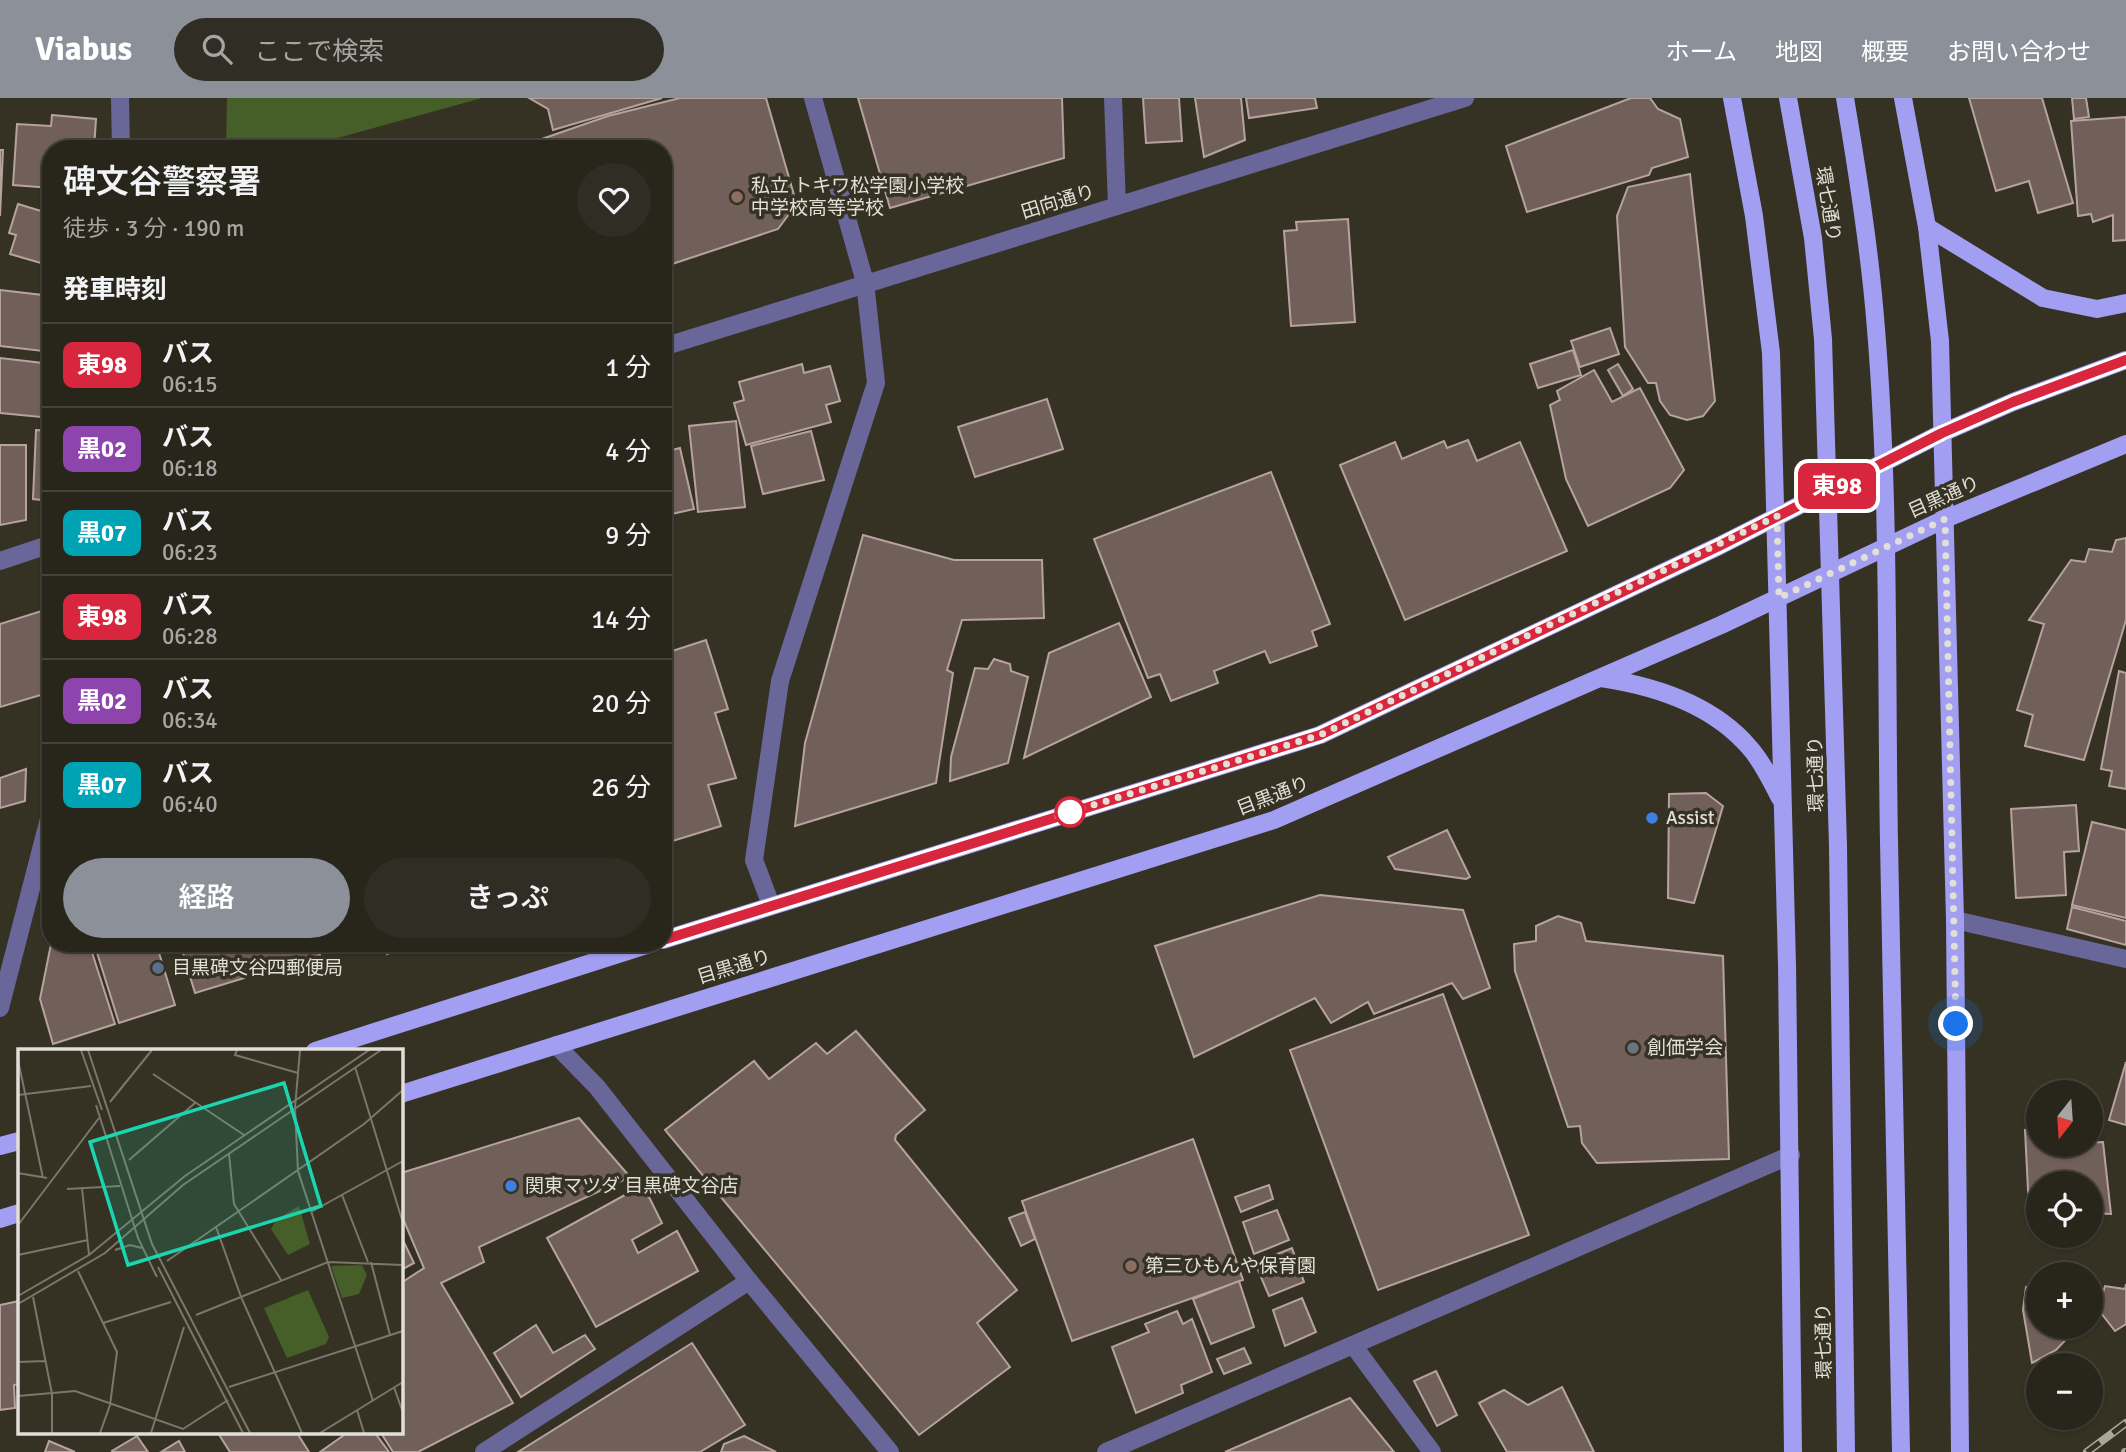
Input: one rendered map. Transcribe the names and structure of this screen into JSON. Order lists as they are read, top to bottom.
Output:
{
  "streets": {
    "main road": ["環七通り", "目黒通り"],
    "street": ["田向通り"]
  },
  "places": [
    "私立 トキワ松学園小学校 中学校高等学校",
    "Assist",
    "目黒碑文谷四郵便局",
    "創価学会",
    "関東マツダ 目黒碑文谷店",
    "第三ひもんや保育園"
  ],
  "lines": ["bus line 東98"],
  "north": "bottom",
  "page": {
    "header": "Viabus",
    "search": "ここで検索",
    "nav": [
      "ホーム",
      "地図",
      "概要",
      "お問い合わせ"
    ],
    "on_map": "東98",
    "heading": [
      ["碑文谷警察署", "徒歩 · 3 分 · 190 m"],
      "発車時刻"
    ],
    "list": [
      {
        "mark": "東98",
        "name": "バス",
        "note": "06:15",
        "value": "1 分"
      },
      {
        "mark": "黒02",
        "name": "バス",
        "note": "06:18",
        "value": "4 分"
      },
      {
        "mark": "黒07",
        "name": "バス",
        "note": "06:23",
        "value": "9 分"
      },
      {
        "mark": "東98",
        "name": "バス",
        "note": "06:28",
        "value": "14 分"
      },
      {
        "mark": "黒02",
        "name": "バス",
        "note": "06:34",
        "value": "20 分"
      },
      {
        "mark": "黒07",
        "name": "バス",
        "note": "06:40",
        "value": "26 分"
      }
    ],
    "buttons": ["経路", "きっぷ"],
    "map_buttons": ["+", "−"]
  }
}
